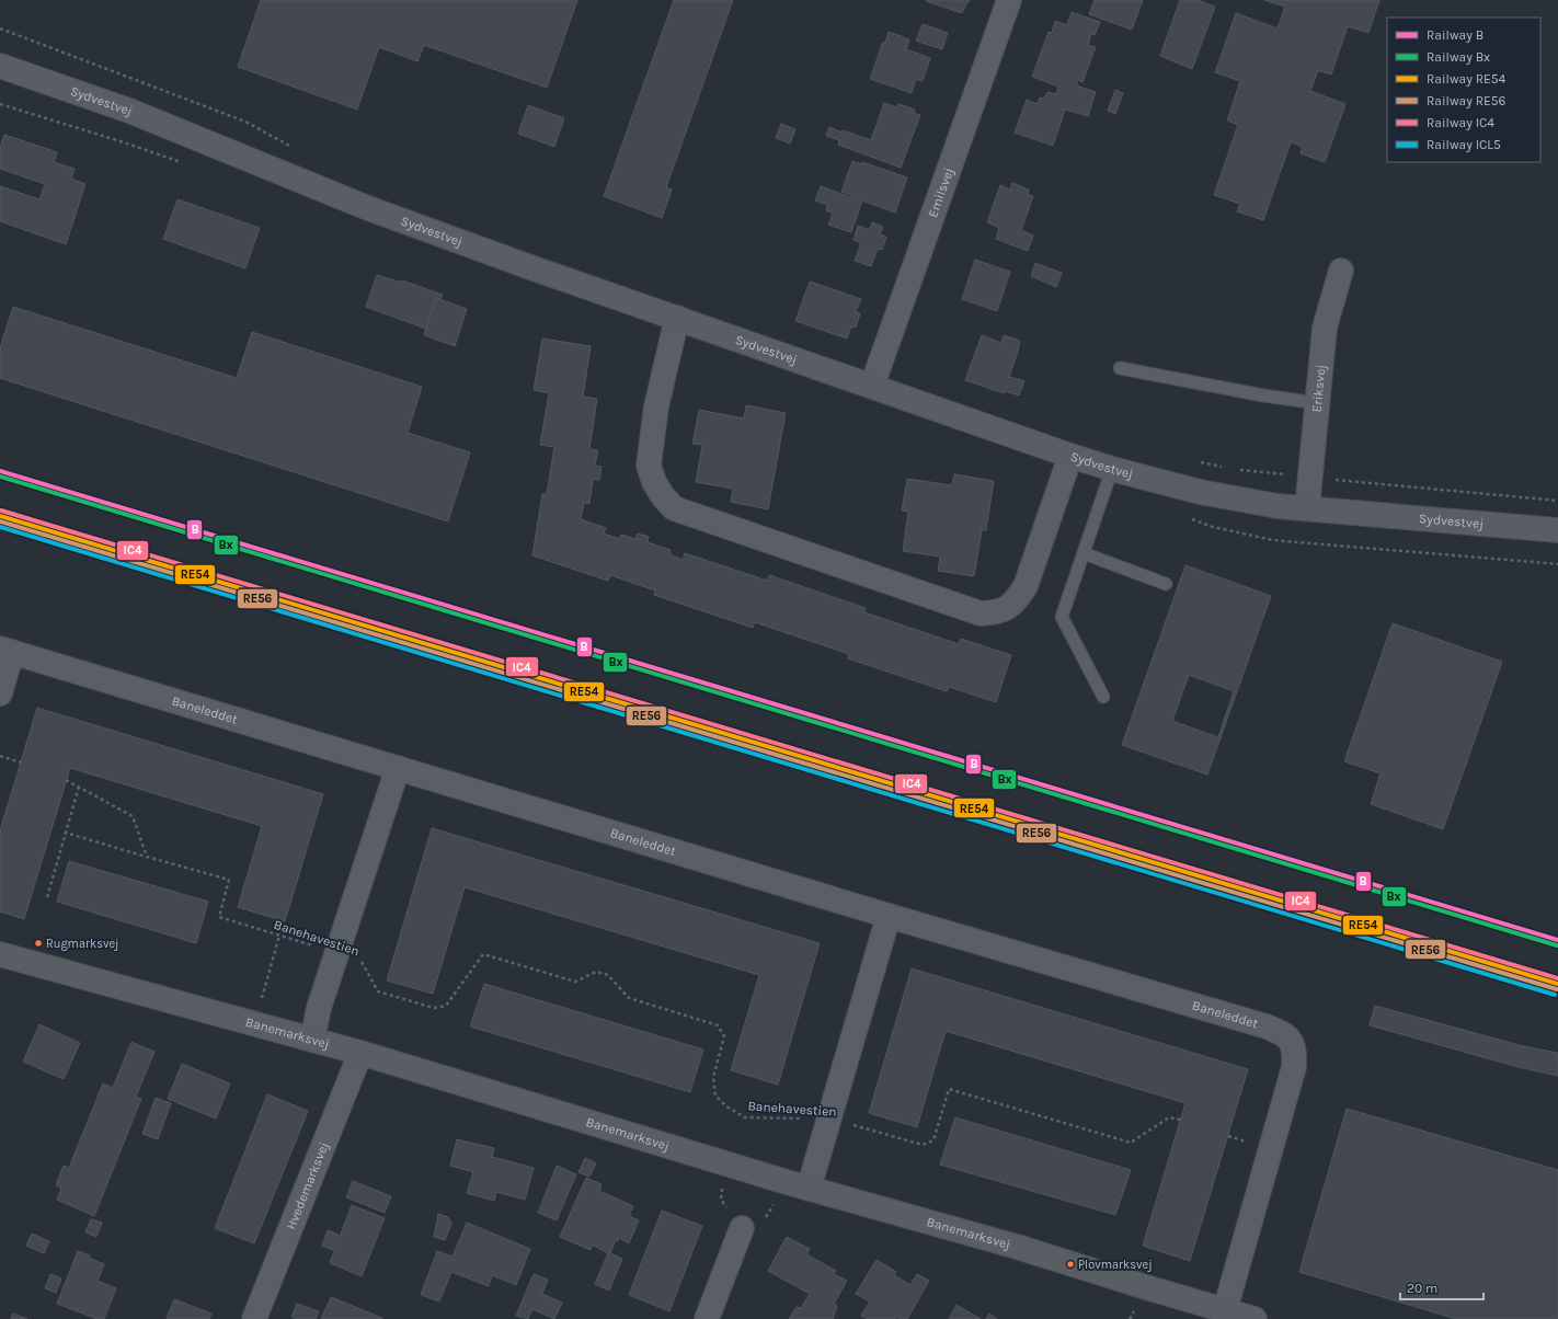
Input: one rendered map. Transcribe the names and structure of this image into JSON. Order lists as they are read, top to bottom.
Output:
{
  "streets": {
    "street": [
      "Sydvestvej",
      "Emilsvej",
      "Eriksvej",
      "Baneleddet",
      "Banemarksvej",
      "Hvedemarksvej"
    ],
    "path": ["Banehavestien"]
  },
  "crossings": [
    ["Sydvestvej", "Emilsvej"],
    ["Sydvestvej", "Eriksvej"],
    ["Baneleddet", "Banemarksvej"],
    ["Banemarksvej", "Hvedemarksvej"]
  ],
  "places": ["Rugmarksvej", "Plovmarksvej"],
  "lines": [
    "rail line B",
    "rail line Bx",
    "rail line IC4",
    "rail line RE54",
    "rail line RE56",
    "rail line ICL5"
  ],
  "legend": [
    "Railway B",
    "Railway Bx",
    "Railway RE54",
    "Railway RE56",
    "Railway IC4",
    "Railway ICL5"
  ],
  "scale_bar": "20 m"
}
